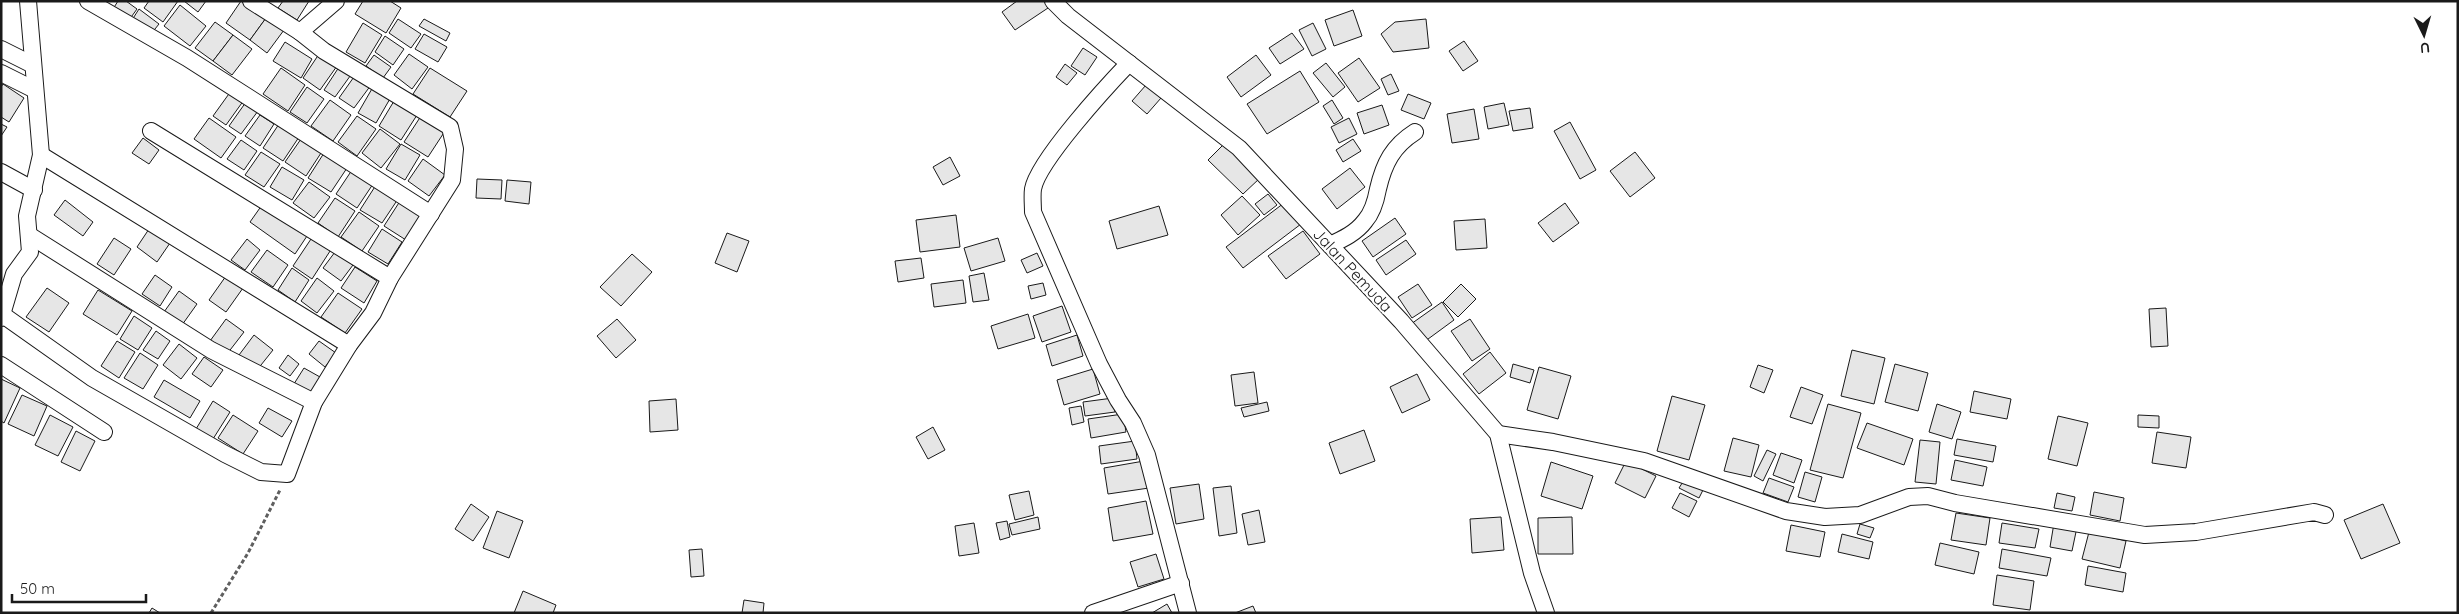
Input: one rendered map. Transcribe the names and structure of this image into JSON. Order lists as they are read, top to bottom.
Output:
{
  "streets": {
    "street": ["Jalan Pemuda"]
  },
  "scale_bar": "50 m",
  "north": "bottom"
}
